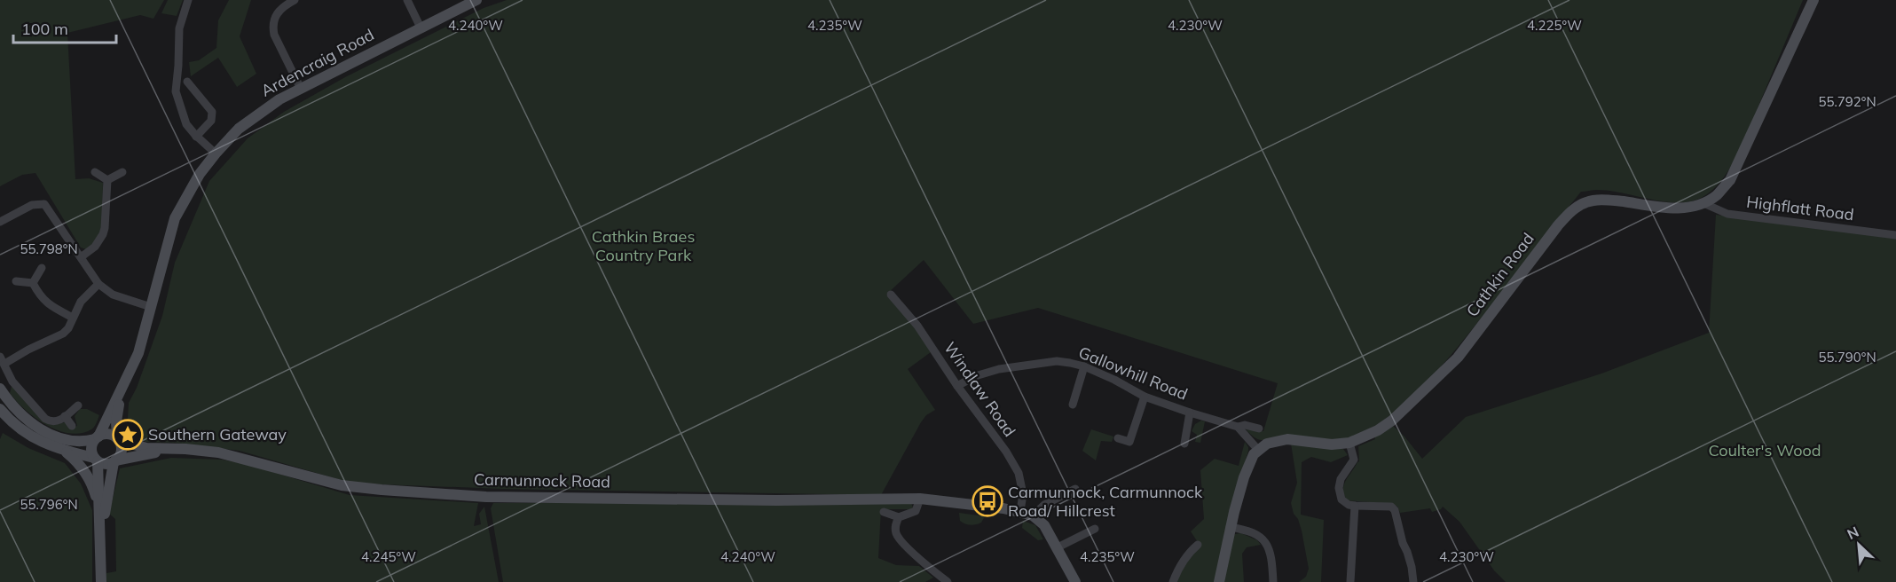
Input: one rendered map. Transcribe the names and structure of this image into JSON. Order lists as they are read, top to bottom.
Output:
{
  "streets": {
    "street": [
      "Ardencraig Road",
      "Highflatt Road",
      "Cathkin Road",
      "Gallowhill Road",
      "Windlaw Road",
      "Carmunnock Road"
    ]
  },
  "crossings": [
    ["Ardencraig Road", "Carmunnock Road"],
    ["Highflatt Road", "Cathkin Road"],
    ["Gallowhill Road", "Windlaw Road"],
    ["Windlaw Road", "Carmunnock Road"]
  ],
  "parks": ["Cathkin Braes Country Park", "Coulter's Wood"],
  "places": {
    "place": ["Southern Gateway"],
    "bus stop": ["Carmunnock, Carmunnock Road/ Hillcrest"]
  },
  "scale_bar": "100 m",
  "north": "top left",
  "coordinates": [
    "4.240°W",
    "4.235°W",
    "4.230°W",
    "4.225°W",
    "55.792°N",
    "55.798°N",
    "55.790°N",
    "55.796°N",
    "4.245°W"
  ]
}
